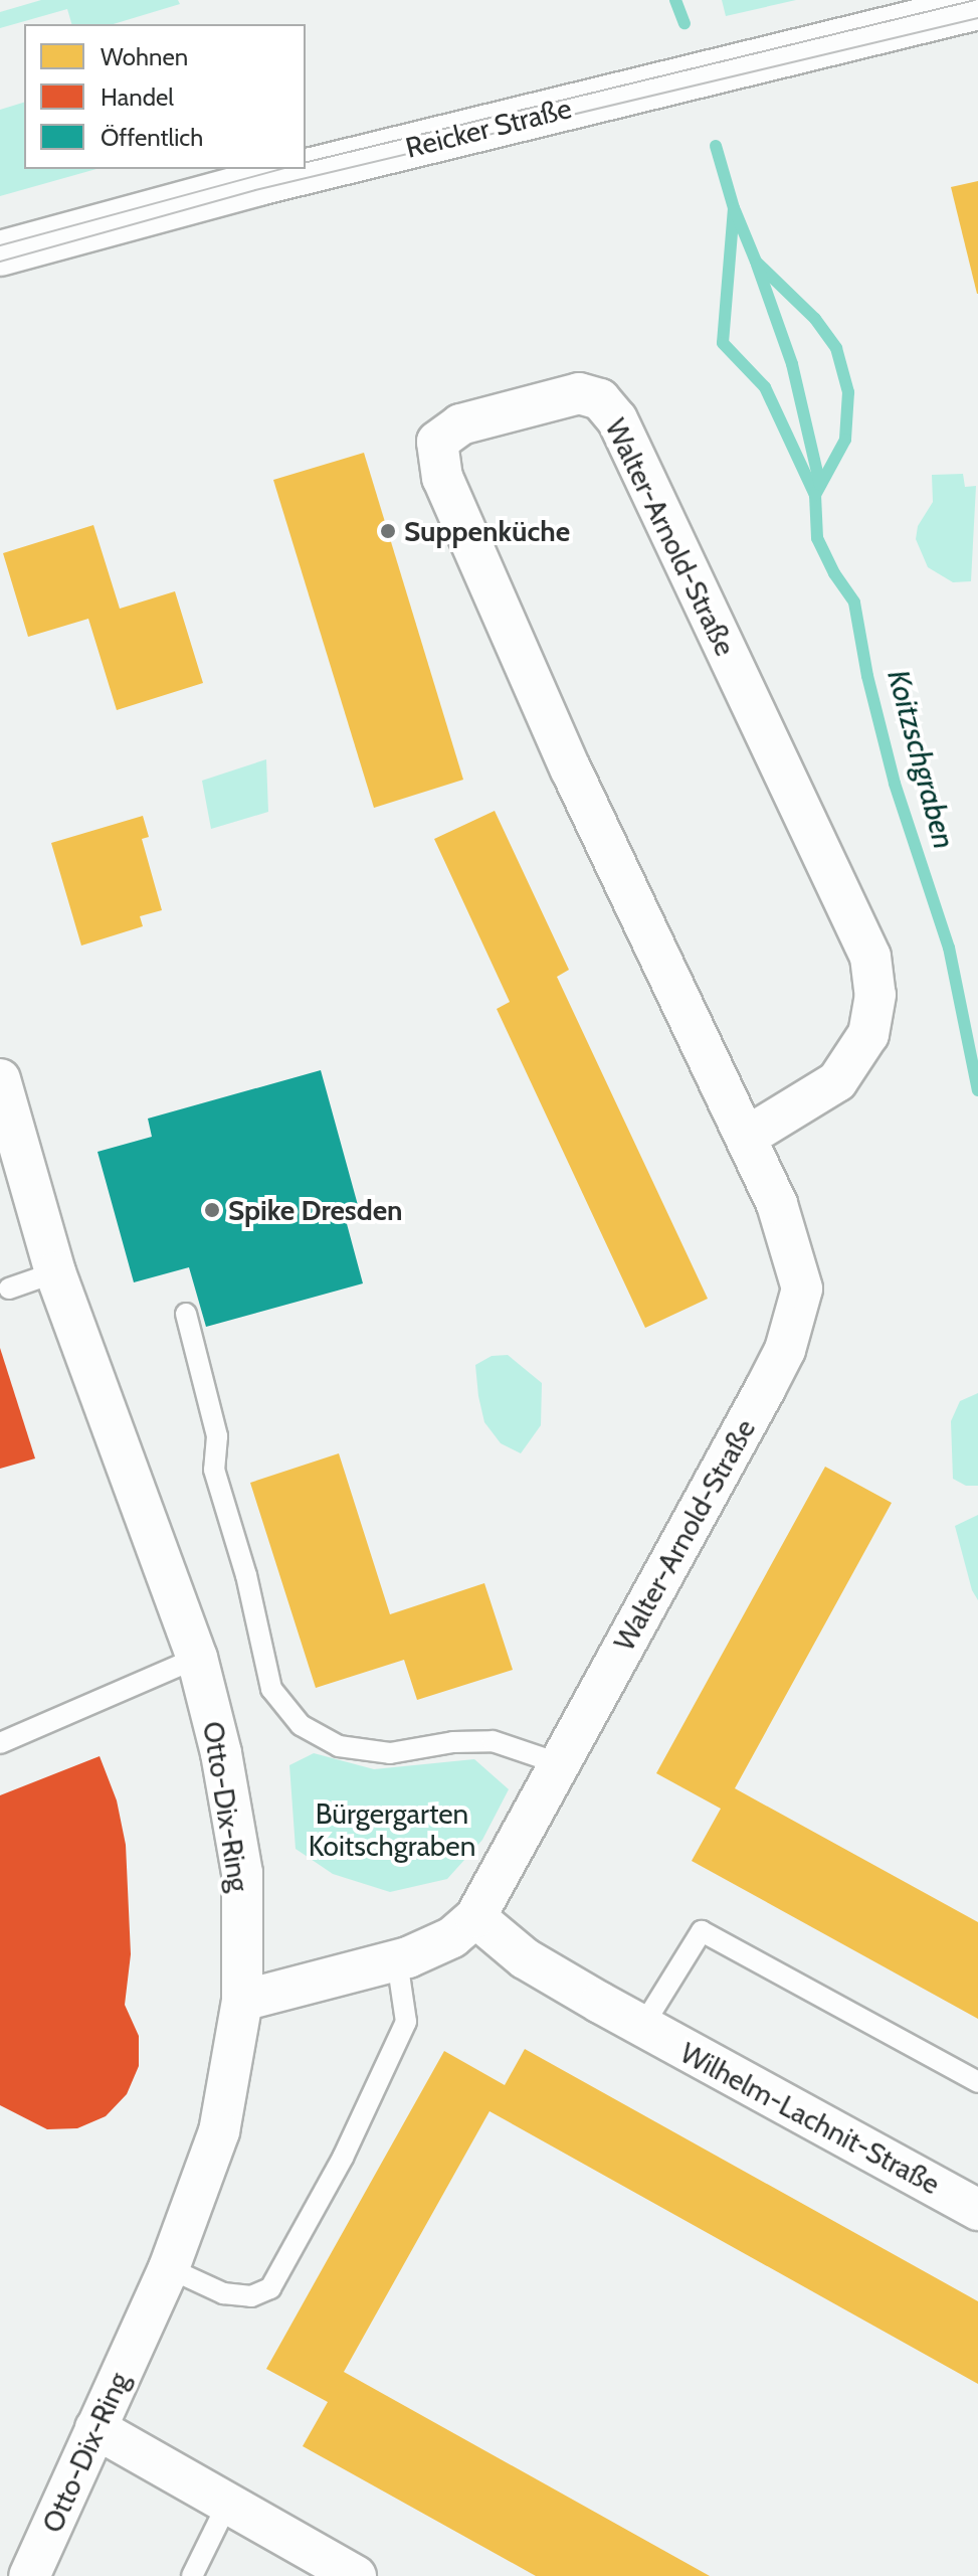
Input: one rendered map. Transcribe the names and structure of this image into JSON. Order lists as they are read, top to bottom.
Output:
{
  "streets": {
    "street": [
      "Reicker Straße",
      "Walter-Arnold-Straße",
      "Otto-Dix-Ring",
      "Wilhelm-Lachnit-Straße"
    ]
  },
  "crossings": [
    ["Walter-Arnold-Straße", "Wilhelm-Lachnit-Straße"]
  ],
  "water": ["Koitzschgraben"],
  "parks": ["Bürgergarten Koitschgraben"],
  "places": ["Suppenküche", "Spike Dresden"],
  "legend": ["Wohnen", "Handel", "Öffentlich"]
}
